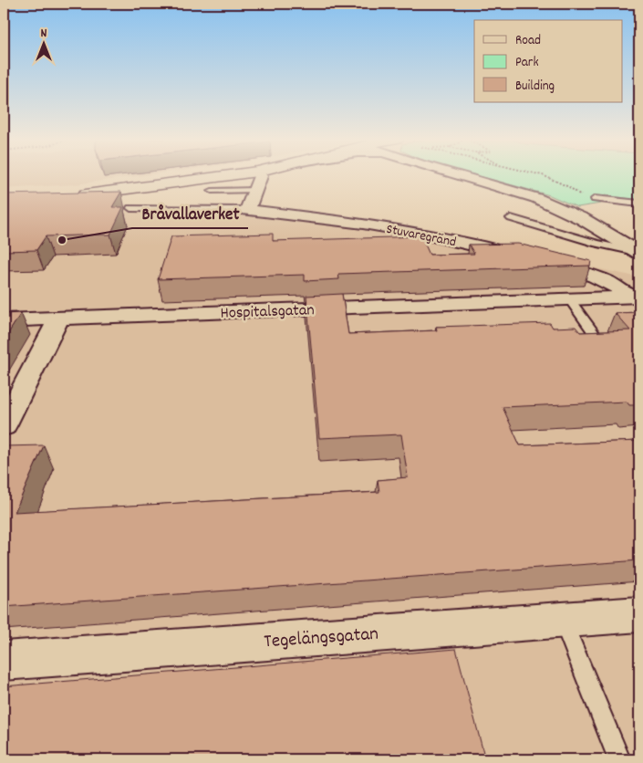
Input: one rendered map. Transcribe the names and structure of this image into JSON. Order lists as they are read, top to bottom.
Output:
{
  "streets": {
    "street": ["Stuvaregränd", "Hospitalsgatan", "Tegelängsgatan"]
  },
  "places": ["Bråvallaverket"],
  "legend": ["Road", "Park", "Building"],
  "north": "top"
}
